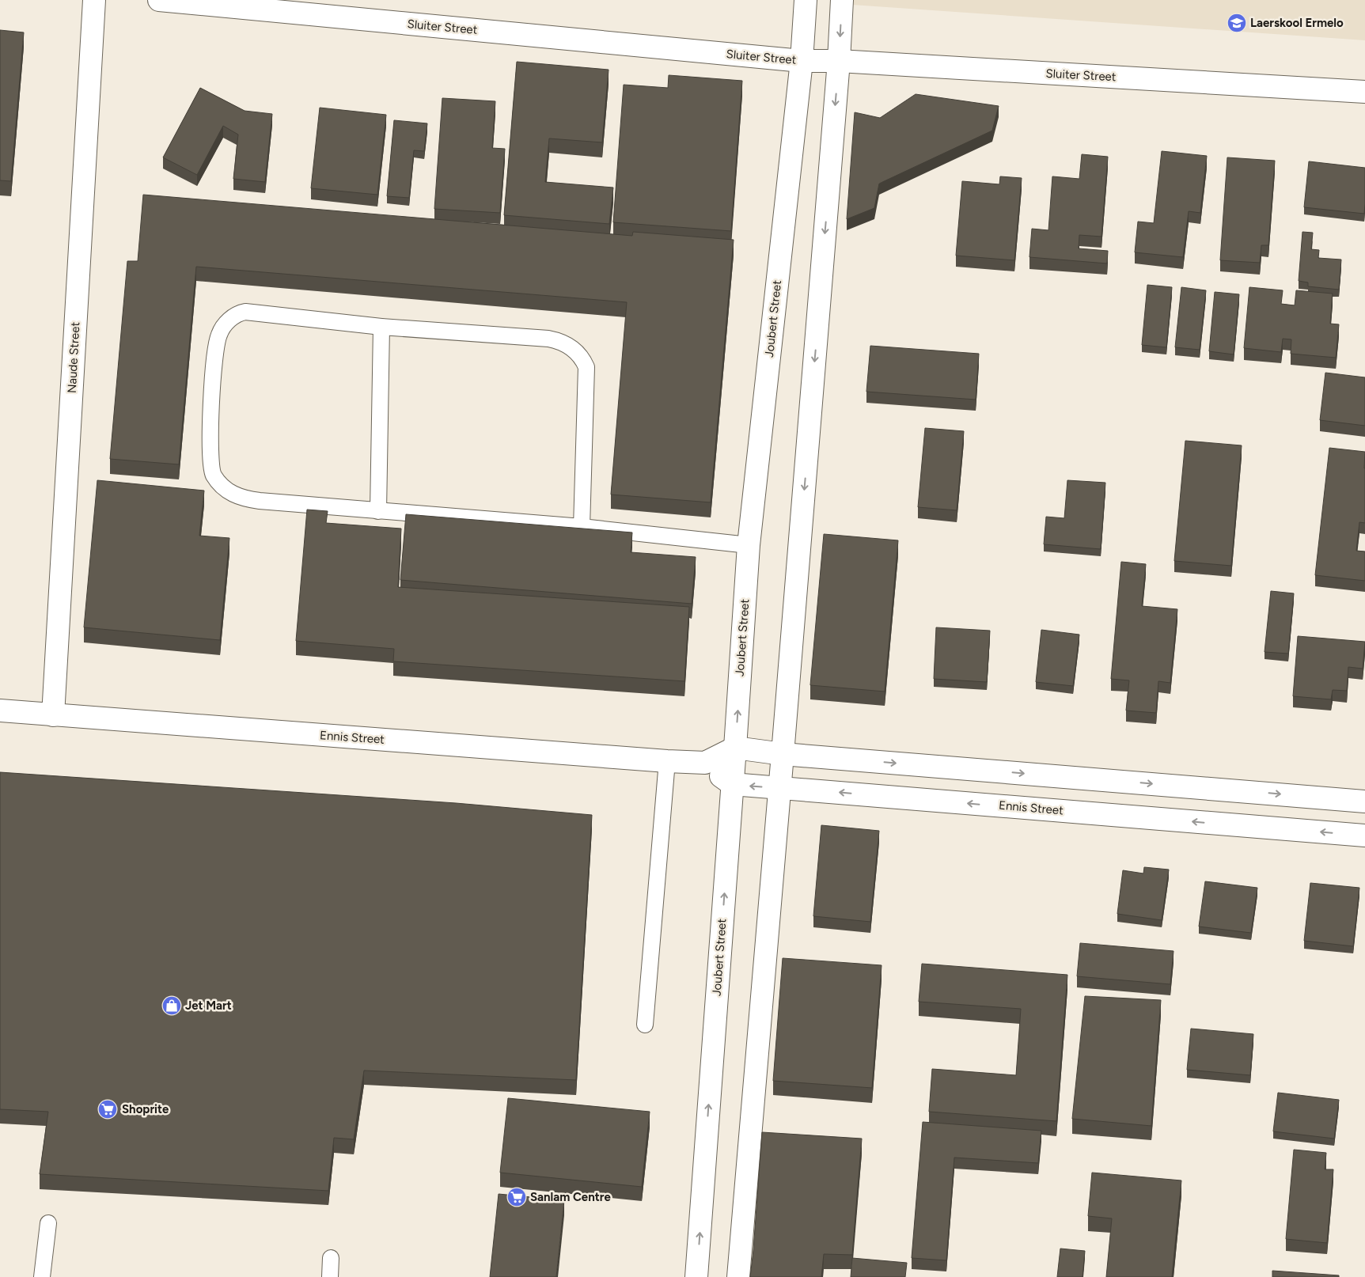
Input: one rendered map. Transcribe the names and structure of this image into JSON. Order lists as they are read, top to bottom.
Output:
{
  "streets": {
    "street": [
      "Sluiter Street",
      "Joubert Street",
      "Naude Street",
      "Ennis Street"
    ]
  },
  "crossings": [
    ["Sluiter Street", "Joubert Street"],
    ["Joubert Street", "Ennis Street"],
    ["Naude Street", "Ennis Street"]
  ],
  "places": {
    "school or university": ["Laerskool Ermelo"],
    "shop": ["Jet Mart"],
    "supermarket": ["Shoprite", "Sanlam Centre"]
  }
}
